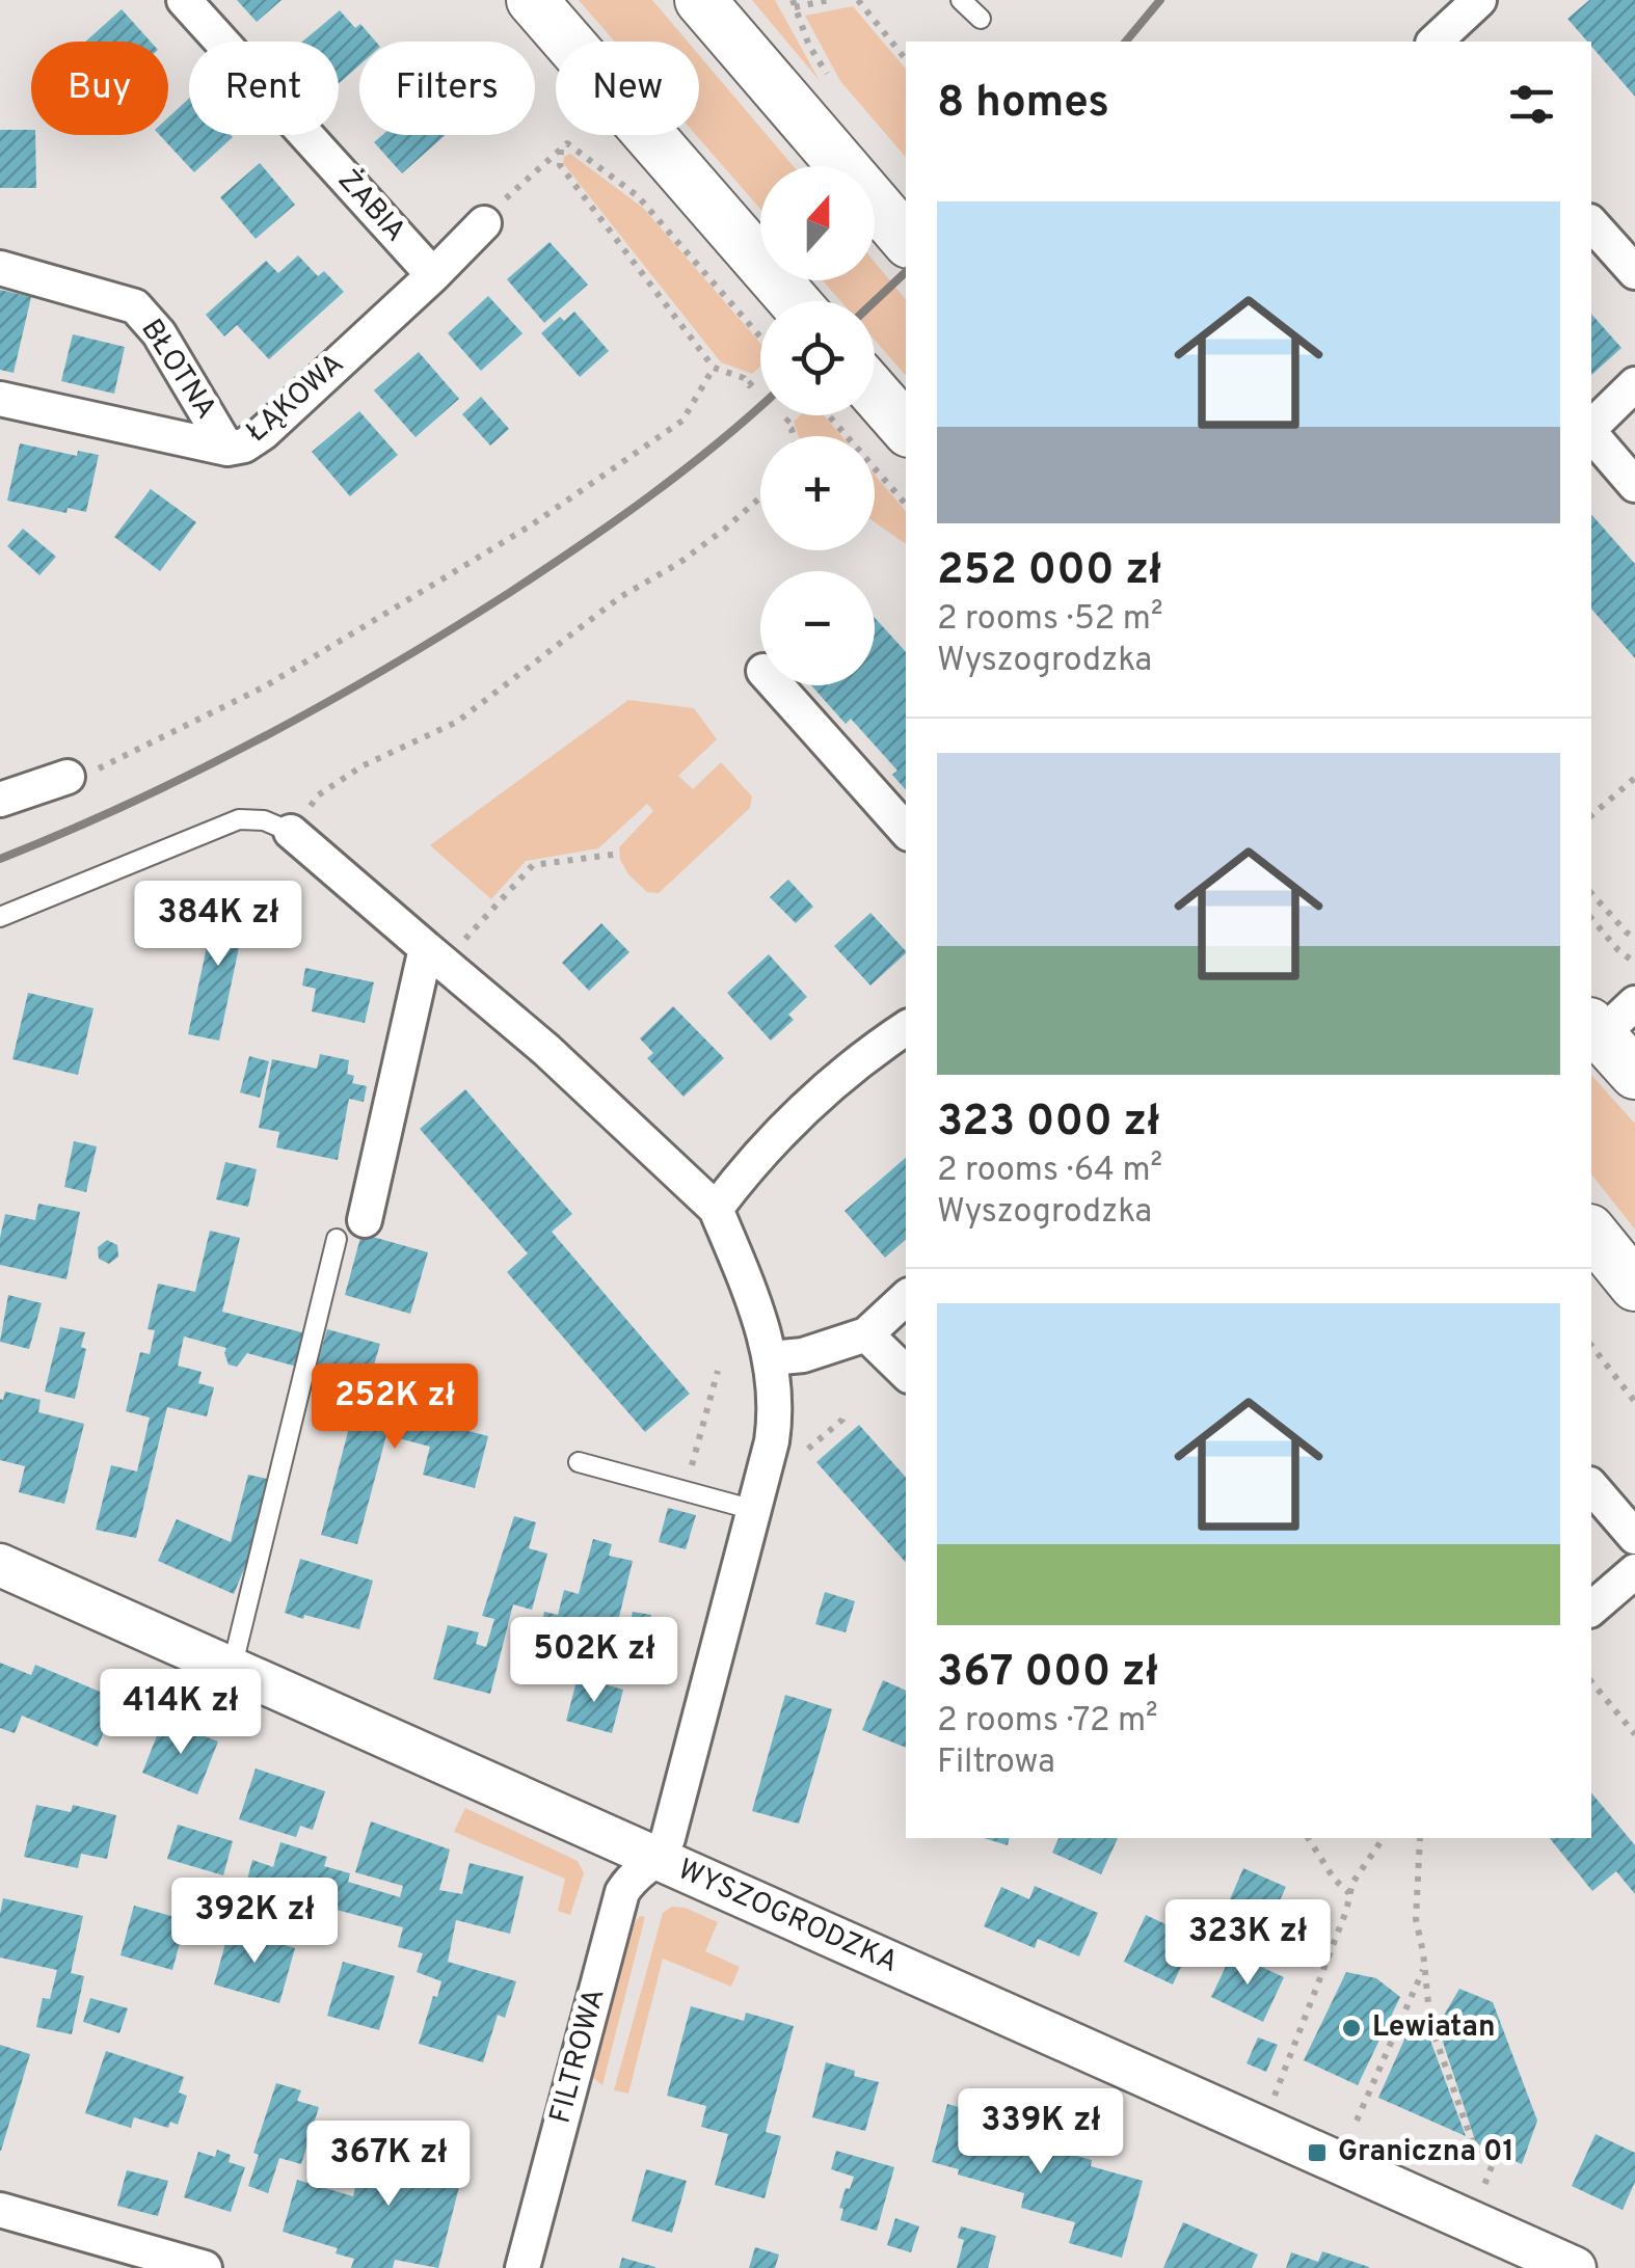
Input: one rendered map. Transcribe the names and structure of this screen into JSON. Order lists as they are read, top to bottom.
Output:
{
  "streets": {
    "street": [
      "ŻABIA",
      "BŁOTNA",
      "ŁĄKOWA",
      "WYSZOGRODZKA",
      "FILTROWA"
    ]
  },
  "crossings": [
    ["ŻABIA", "ŁĄKOWA"],
    ["BŁOTNA", "ŁĄKOWA"],
    ["WYSZOGRODZKA", "FILTROWA"]
  ],
  "places": {
    "other": ["Lewiatan"],
    "transit": ["Graniczna 01"]
  },
  "north": "top",
  "page": {
    "chip": [
      "Buy",
      "Rent",
      "Filters",
      "New"
    ],
    "heading": "8 homes",
    "map_buttons": ["+", "−"],
    "list": [
      {
        "name": "252 000 zł",
        "note": "2 rooms · 52 m² · Wyszogrodzka"
      },
      {
        "name": "323 000 zł",
        "note": "2 rooms · 64 m² · Wyszogrodzka"
      },
      {
        "name": "367 000 zł",
        "note": "2 rooms · 72 m² · Filtrowa"
      }
    ],
    "price": [
      "384K zł",
      "252K zł",
      "502K zł",
      "414K zł",
      "392K zł",
      "323K zł",
      "339K zł",
      "367K zł"
    ]
  }
}
